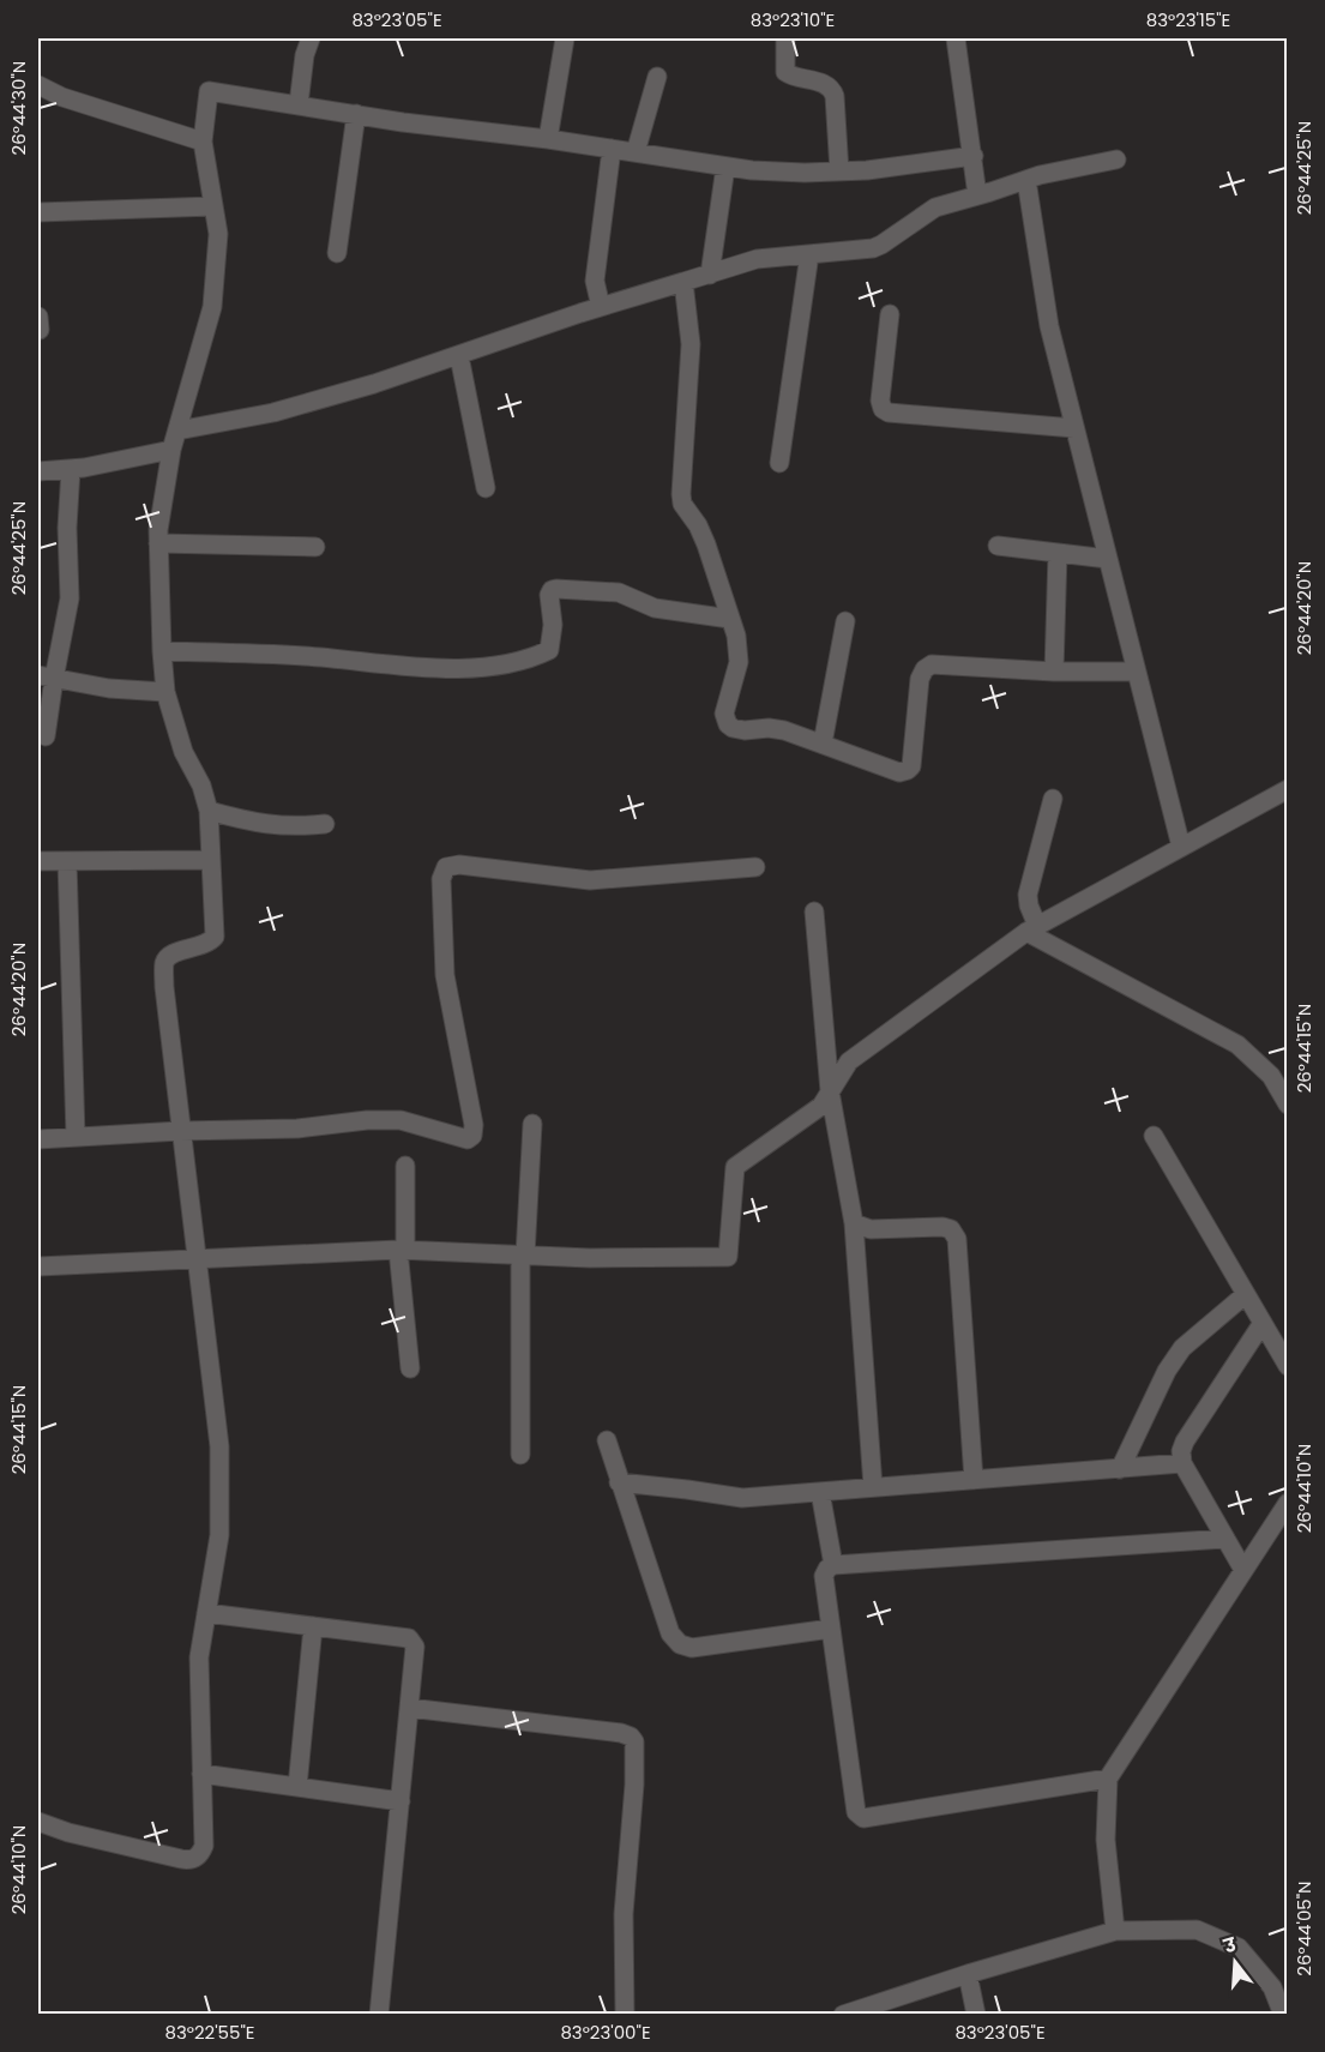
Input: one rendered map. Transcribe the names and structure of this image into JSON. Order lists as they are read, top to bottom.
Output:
{
  "north": "top",
  "coordinates": [
    "83°23'05\"E",
    "83°23'10\"E",
    "83°23'15\"E",
    "26°44'30\"N",
    "26°44'25\"N",
    "26°44'20\"N",
    "26°44'15\"N",
    "26°44'10\"N",
    "26°44'05\"N",
    "83°22'55\"E",
    "83°23'00\"E"
  ]
}
